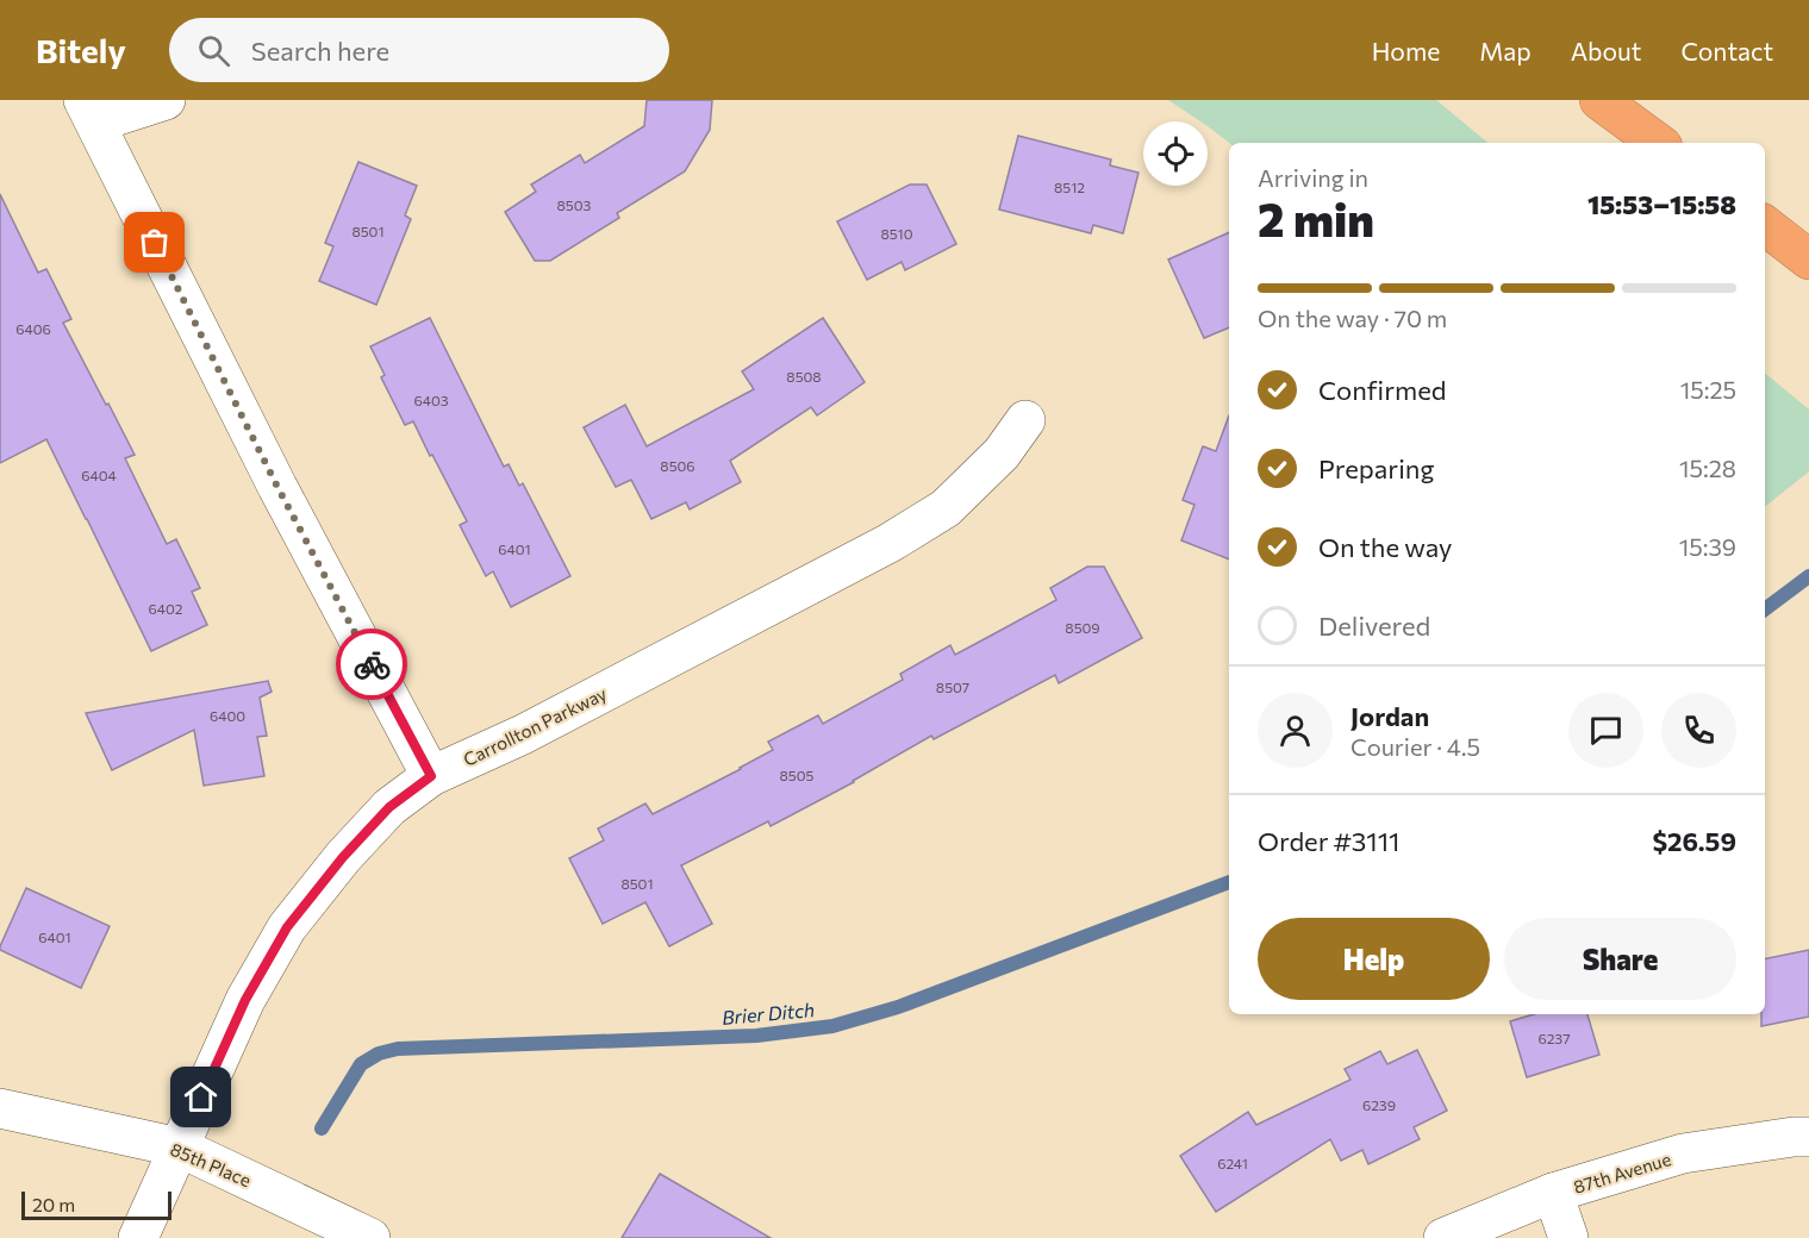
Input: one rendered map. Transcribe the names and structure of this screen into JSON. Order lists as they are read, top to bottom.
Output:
{
  "streets": {
    "street": ["Carrollton Parkway", "85th Place", "87th Avenue"]
  },
  "crossings": [
    ["Carrollton Parkway", "85th Place"]
  ],
  "water": ["Brier Ditch"],
  "house_numbers": [
    "8512",
    "8503",
    "8501",
    "8510",
    "6406",
    "8508",
    "6403",
    "8506",
    "6404",
    "6401",
    "6402",
    "8509",
    "8507",
    "6400",
    "8505",
    "8501",
    "6401",
    "6237",
    "6239",
    "6241"
  ],
  "scale_bar": "20 m",
  "page": {
    "header": "Bitely",
    "search": "Search here",
    "nav": [
      "Home",
      "Map",
      "About",
      "Contact"
    ],
    "heading": ["2 min", "Arriving in", "15:53–15:58"],
    "panel": [
      "Jordan",
      "Courier · 4.5",
      "Order #3111",
      "$26.59"
    ],
    "bar": "On the way · 70 m",
    "list": [
      ["Confirmed", "15:25"],
      ["Preparing", "15:28"],
      ["On the way", "15:39"],
      "Delivered"
    ],
    "buttons": ["Help", "Share"],
    "scale": "20 m"
  }
}
